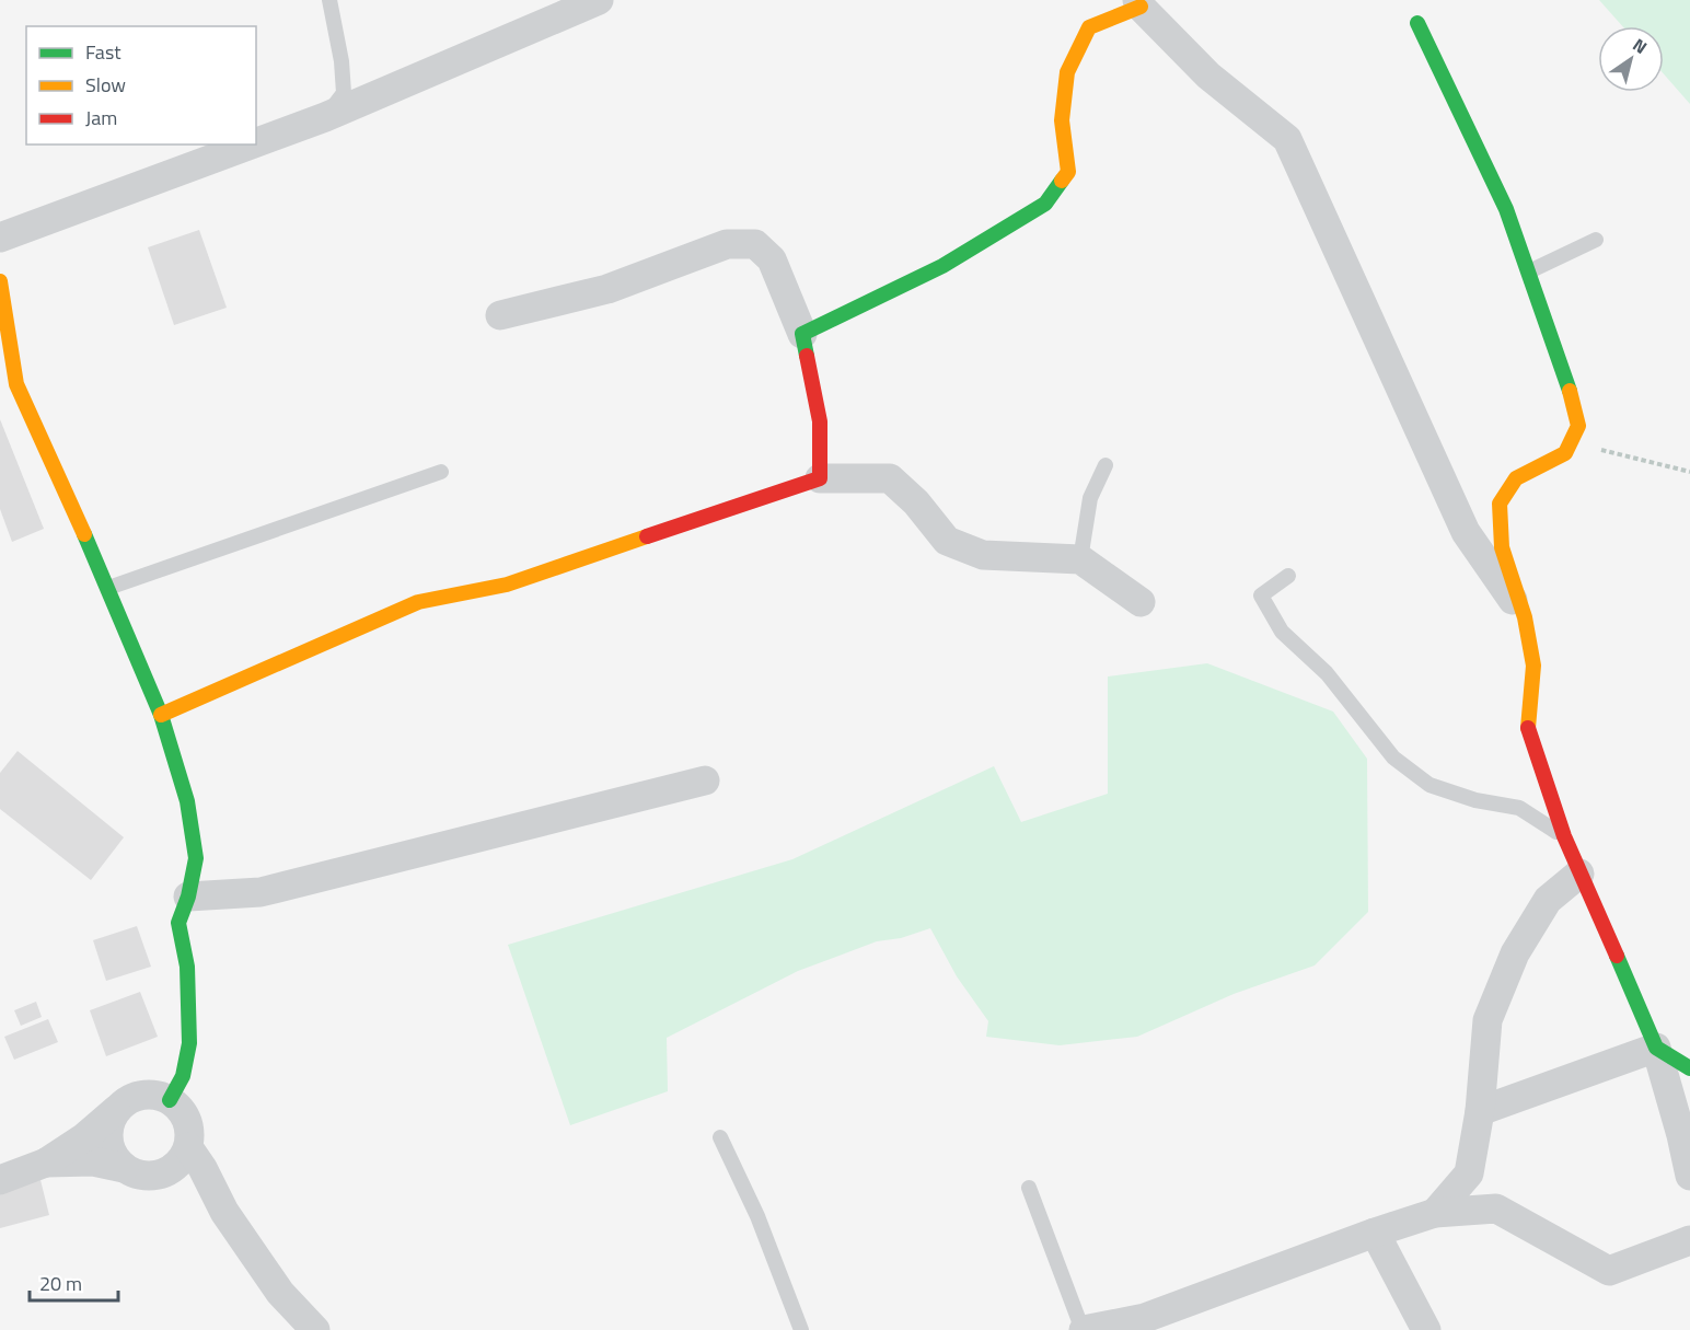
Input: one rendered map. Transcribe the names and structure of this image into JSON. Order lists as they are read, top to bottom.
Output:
{
  "legend": ["Fast", "Slow", "Jam"],
  "scale_bar": "20 m",
  "north": "top right"
}
